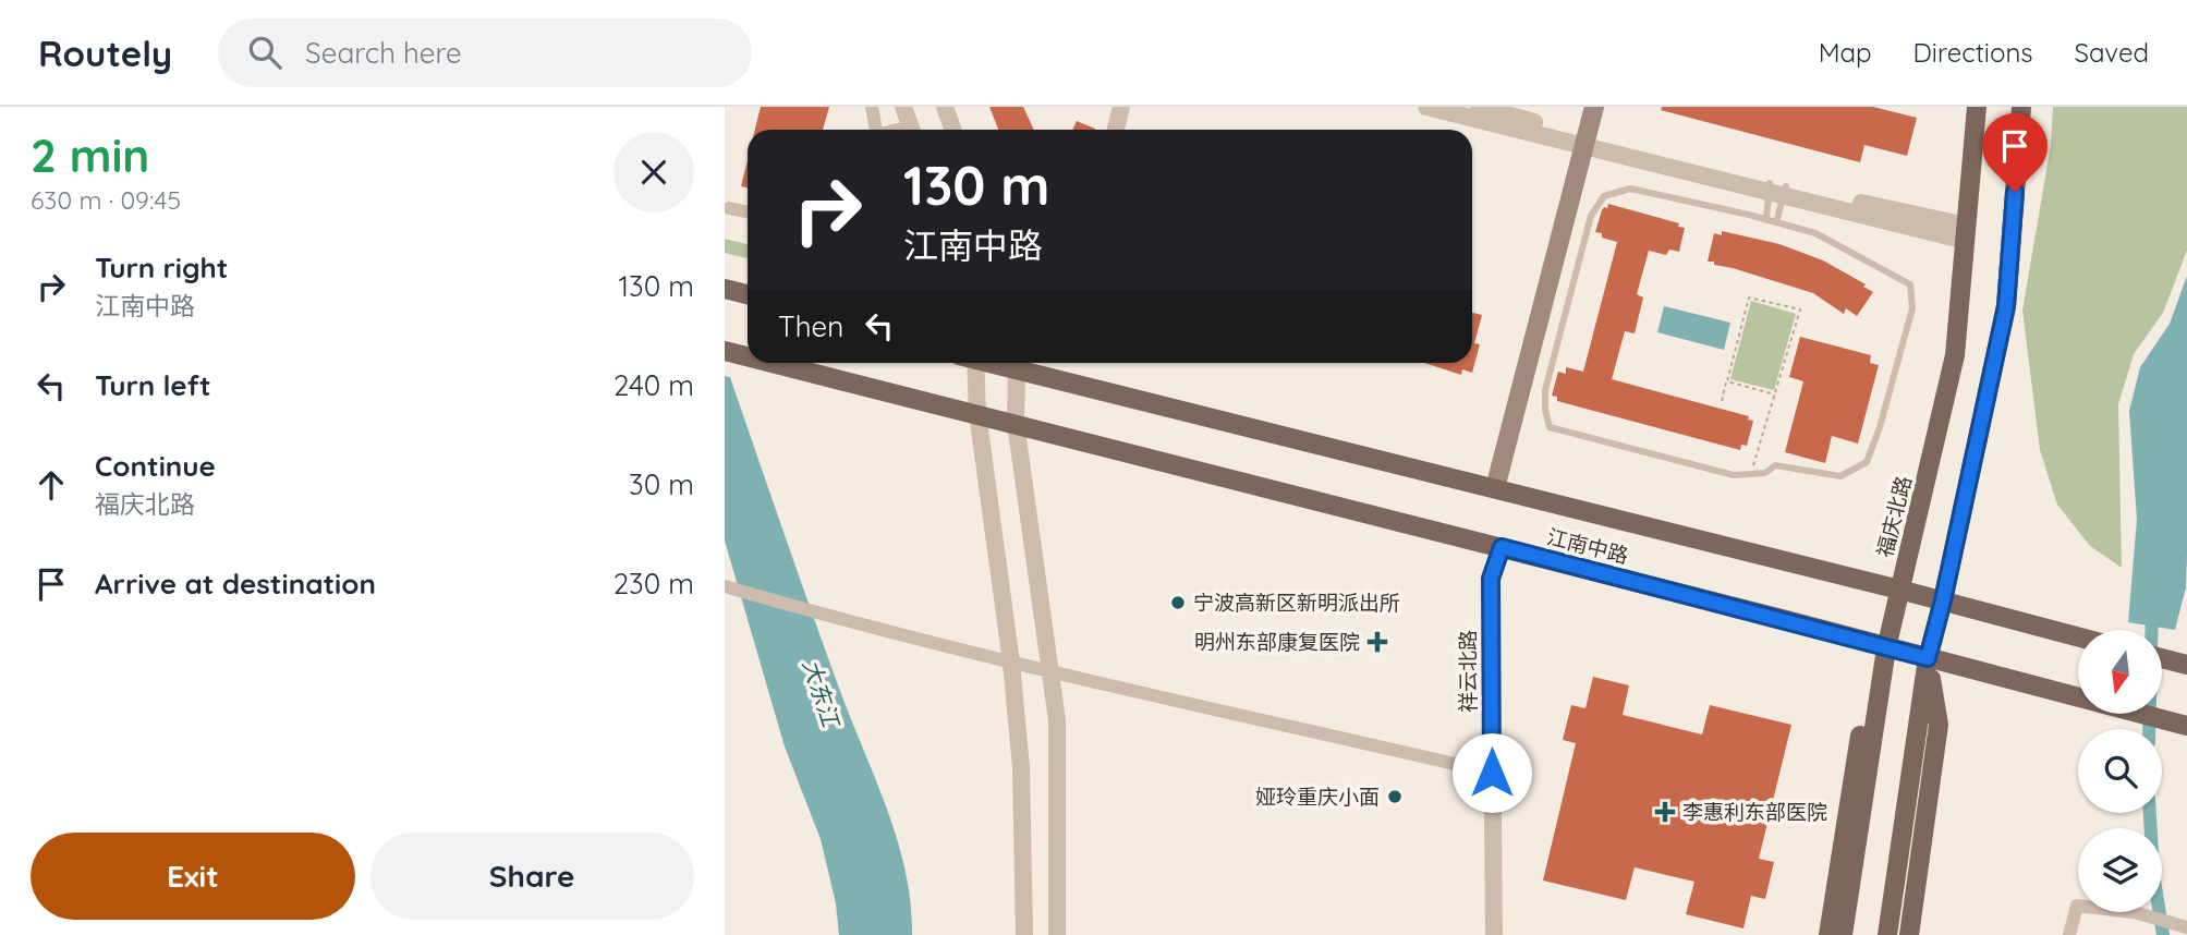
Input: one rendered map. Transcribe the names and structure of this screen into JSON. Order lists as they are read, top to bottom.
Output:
{
  "streets": {
    "main road": ["福庆北路", "江南中路"],
    "street": ["祥云北路"]
  },
  "crossings": [
    ["福庆北路", "江南中路"],
    ["江南中路", "祥云北路"]
  ],
  "water": ["大东江"],
  "places": {
    "other": ["宁波高新区新明派出所", "娅玲重庆小面"],
    "health": ["明州东部康复医院", "李惠利东部医院"]
  },
  "north": "bottom",
  "page": {
    "header": "Routely",
    "search": "Search here",
    "nav": ["Map", "Directions", "Saved"],
    "heading": ["2 min", "630 m · 09:45"],
    "turn": ["130 m", "江南中路"],
    "list": [
      {
        "name": "Turn right",
        "note": "江南中路",
        "value": "130 m"
      },
      {
        "name": "Turn left",
        "value": "240 m"
      },
      {
        "name": "Continue",
        "note": "福庆北路",
        "value": "30 m"
      },
      {
        "name": "Arrive at destination",
        "value": "230 m"
      }
    ],
    "then": "Then",
    "buttons": ["Exit", "Share"]
  }
}
